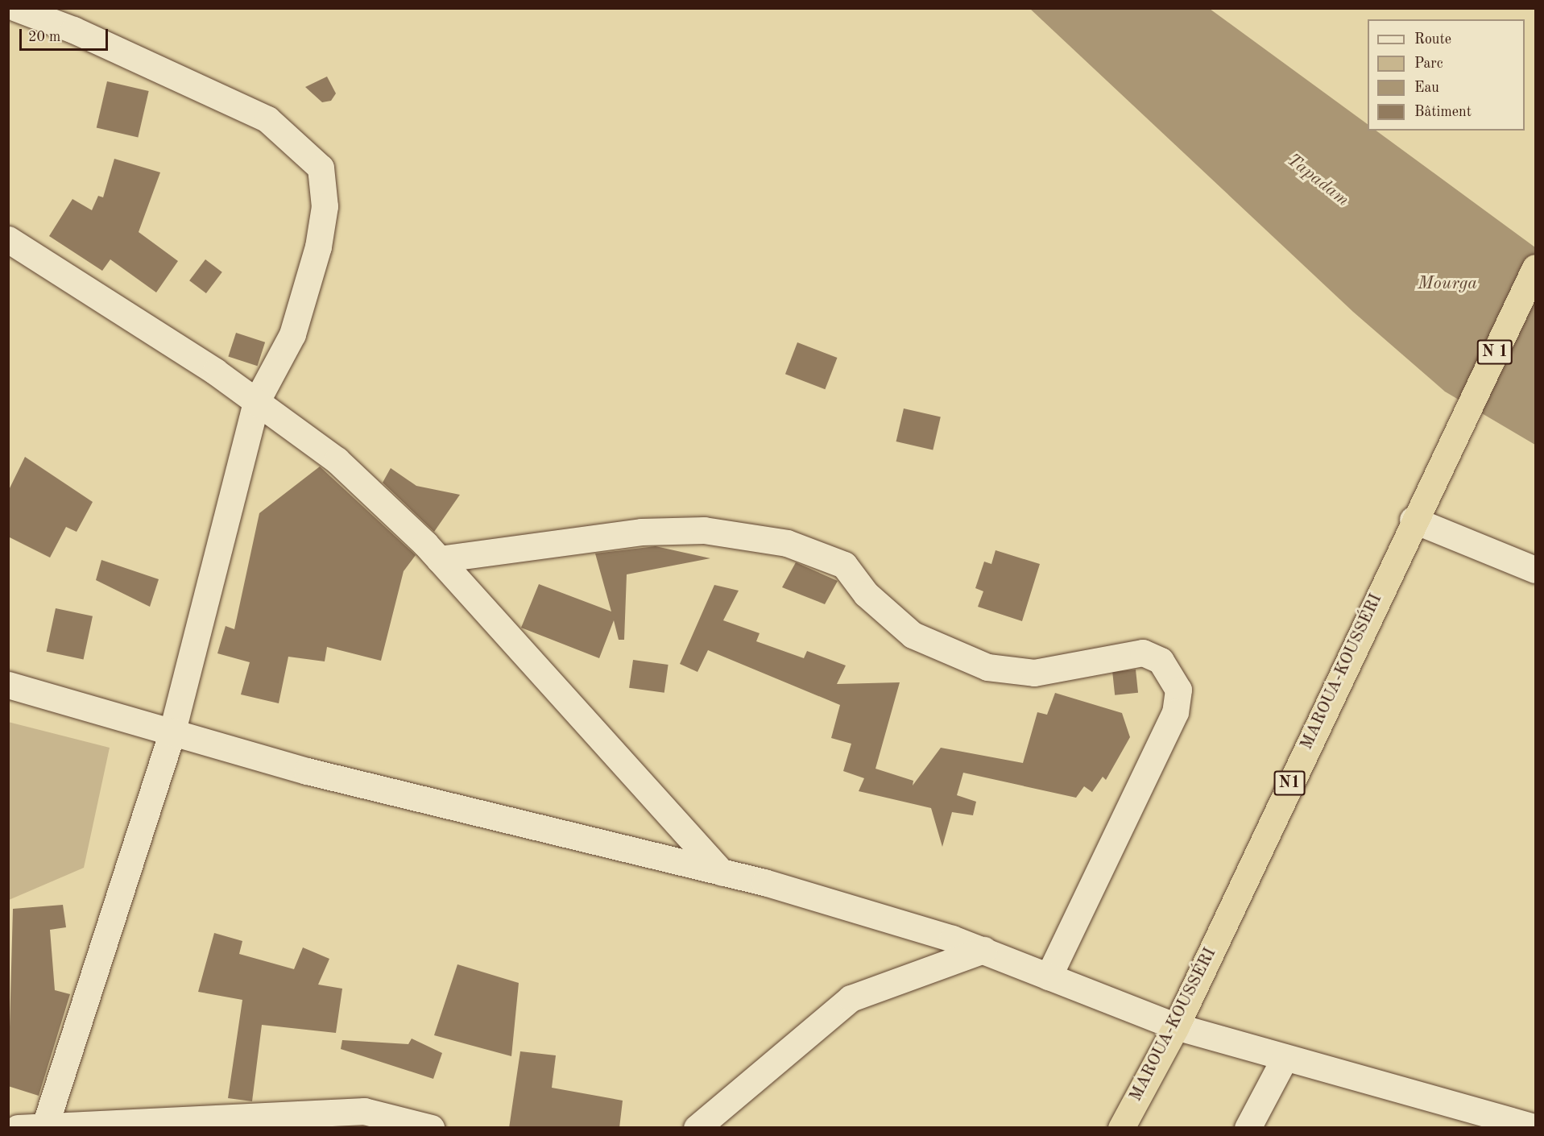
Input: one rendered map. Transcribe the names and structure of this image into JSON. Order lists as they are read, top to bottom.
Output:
{
  "streets": {
    "highway": ["N 1", "MAROUA-KOUSSÉRI", "N1"]
  },
  "water": ["Tapadam", "Mourga"],
  "legend": [
    "Route",
    "Parc",
    "Eau",
    "Bâtiment"
  ],
  "scale_bar": "20 m"
}
